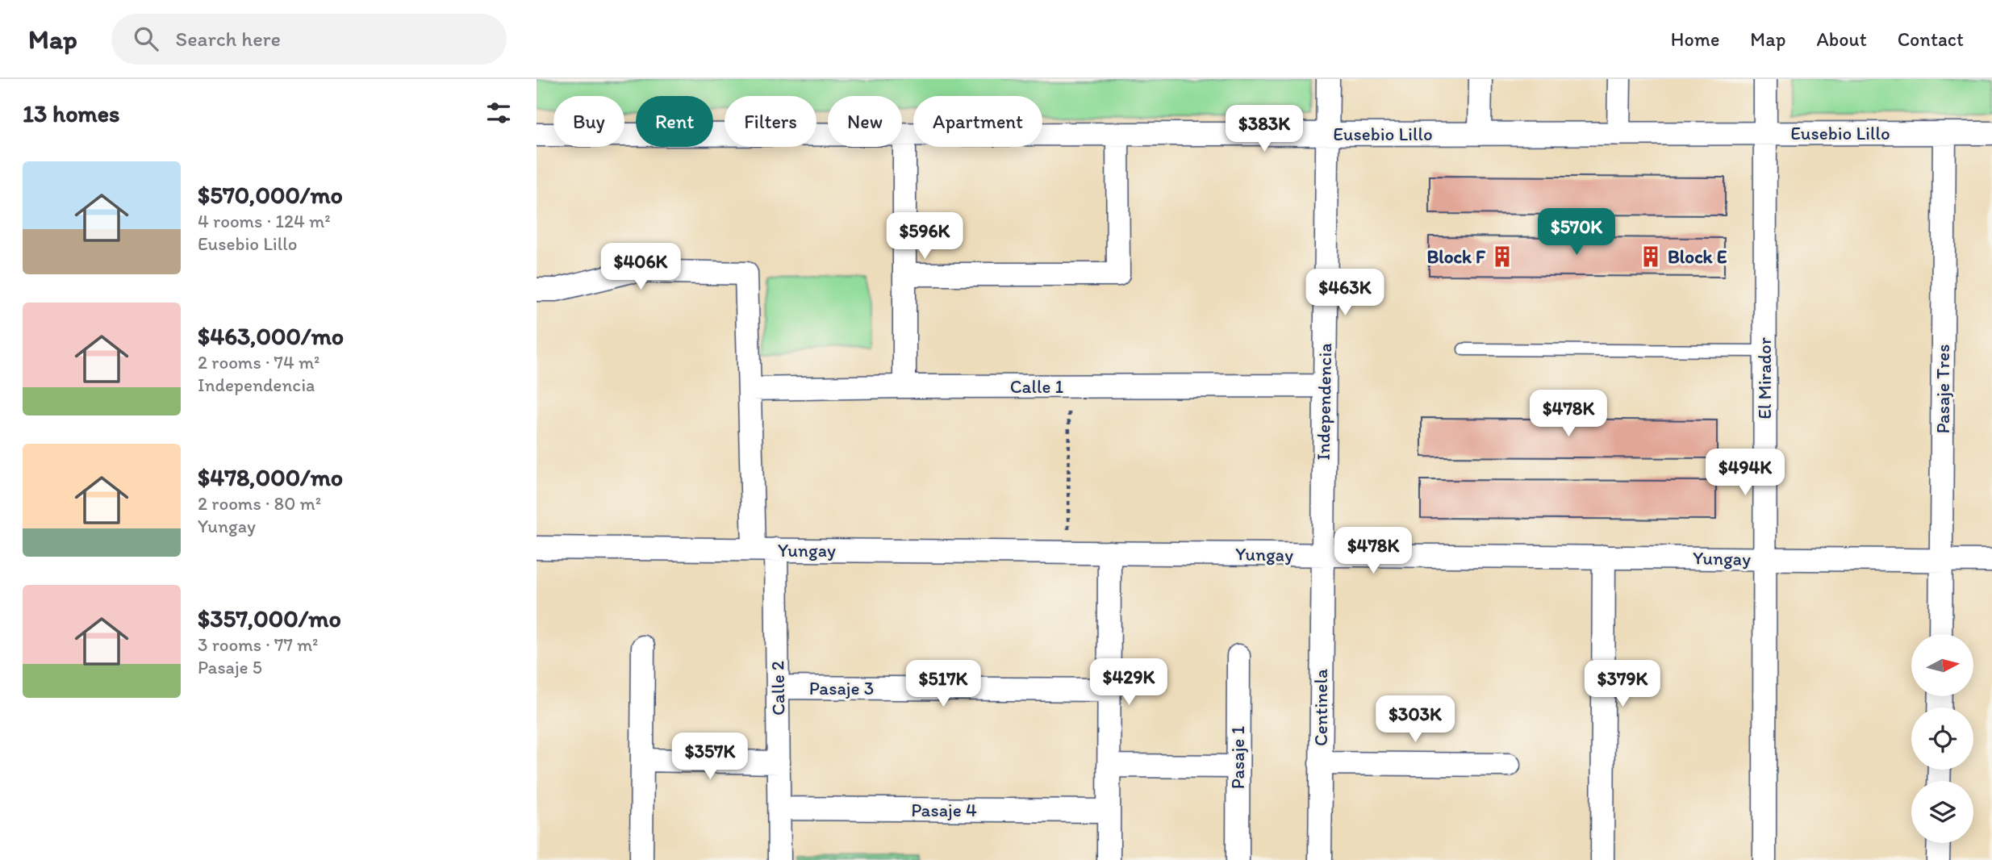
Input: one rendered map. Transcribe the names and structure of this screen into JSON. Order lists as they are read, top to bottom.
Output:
{
  "streets": {
    "street": [
      "Eusebio Lillo",
      "El Mirador",
      "Calle 1",
      "Pasaje Tres",
      "Independencia",
      "Yungay",
      "Calle 2",
      "Pasaje 3",
      "Centinela",
      "Pasaje 1",
      "Pasaje 4"
    ]
  },
  "crossings": [
    ["Eusebio Lillo", "El Mirador"],
    ["Eusebio Lillo", "Pasaje Tres"],
    ["Eusebio Lillo", "Independencia"],
    ["El Mirador", "Yungay"],
    ["Calle 1", "Independencia"],
    ["Calle 1", "Calle 2"],
    ["Pasaje Tres", "Yungay"],
    ["Independencia", "Yungay"],
    ["Independencia", "Centinela"],
    ["Yungay", "Calle 2"],
    ["Yungay", "Centinela"],
    ["Calle 2", "Pasaje 3"],
    ["Calle 2", "Pasaje 4"]
  ],
  "places": {
    "building": ["Block F", "Block E"]
  },
  "north": "right",
  "page": {
    "header": "Map",
    "search": "Search here",
    "nav": [
      "Home",
      "Map",
      "About",
      "Contact"
    ],
    "heading": "13 homes",
    "chip": [
      "Buy",
      "Rent",
      "Filters",
      "New",
      "Apartment"
    ],
    "price": [
      "$383K",
      "$570K",
      "$596K",
      "$406K",
      "$463K",
      "$478K",
      "$494K",
      "$478K",
      "$429K",
      "$517K",
      "$379K",
      "$303K",
      "$357K"
    ],
    "list": [
      {
        "name": "$570,000/mo",
        "note": "4 rooms · 124 m² · Eusebio Lillo"
      },
      {
        "name": "$463,000/mo",
        "note": "2 rooms · 74 m² · Independencia"
      },
      {
        "name": "$478,000/mo",
        "note": "2 rooms · 80 m² · Yungay"
      },
      {
        "name": "$357,000/mo",
        "note": "3 rooms · 77 m² · Pasaje 5"
      }
    ]
  }
}
